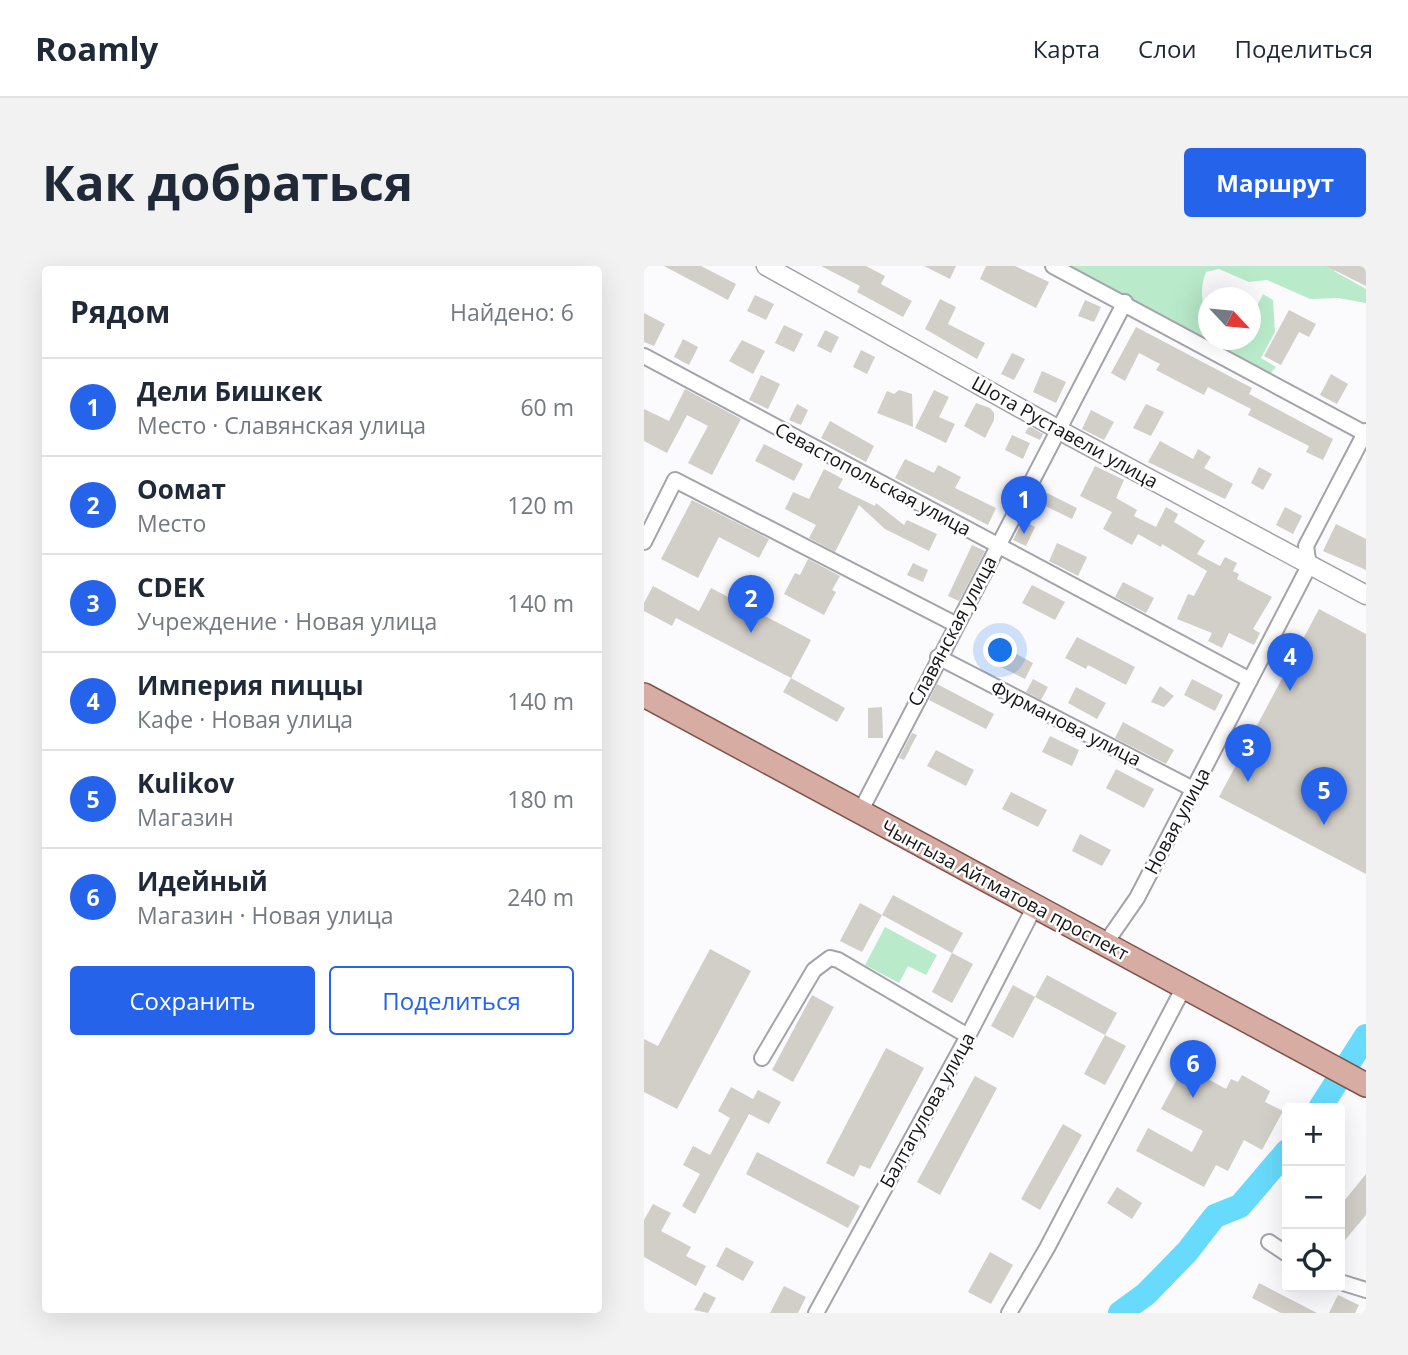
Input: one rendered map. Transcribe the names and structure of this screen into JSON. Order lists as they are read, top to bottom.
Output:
{
  "streets": {
    "main road": ["Чынгыза Айтматова проспект"],
    "street": [
      "Шота Руставели улица",
      "Севастопольская улица",
      "Славянская улица",
      "Фурманова улица",
      "Новая улица",
      "Балтагулова улица"
    ]
  },
  "crossings": [
    ["Шота Руставели улица", "Славянская улица"],
    ["Шота Руставели улица", "Новая улица"],
    ["Севастопольская улица", "Славянская улица"],
    ["Севастопольская улица", "Новая улица"],
    ["Славянская улица", "Фурманова улица"],
    ["Славянская улица", "Чынгыза Айтматова проспект"],
    ["Фурманова улица", "Новая улица"],
    ["Новая улица", "Чынгыза Айтматова проспект"],
    ["Чынгыза Айтматова проспект", "Балтагулова улица"]
  ],
  "north": "bottom right",
  "page": {
    "header": "Roamly",
    "nav": ["Карта", "Слои", "Поделиться"],
    "buttons": [
      "Маршрут",
      ["Сохранить", "Поделиться"]
    ],
    "title": "Как добраться",
    "heading": ["Рядом", "Найдено: 6"],
    "list": [
      {
        "mark": "1",
        "name": "Дели Бишкек",
        "note": "Место · Славянская улица",
        "value": "60 m"
      },
      {
        "mark": "2",
        "name": "Оомат",
        "note": "Место",
        "value": "120 m"
      },
      {
        "mark": "3",
        "name": "CDEK",
        "note": "Учреждение · Новая улица",
        "value": "140 m"
      },
      {
        "mark": "4",
        "name": "Империя пиццы",
        "note": "Кафе · Новая улица",
        "value": "140 m"
      },
      {
        "mark": "5",
        "name": "Kulikov",
        "note": "Магазин",
        "value": "180 m"
      },
      {
        "mark": "6",
        "name": "Идейный",
        "note": "Магазин · Новая улица",
        "value": "240 m"
      }
    ],
    "pins": [
      "1",
      "2",
      "4",
      "3",
      "5",
      "6"
    ],
    "map_buttons": ["+", "−"]
  }
}
